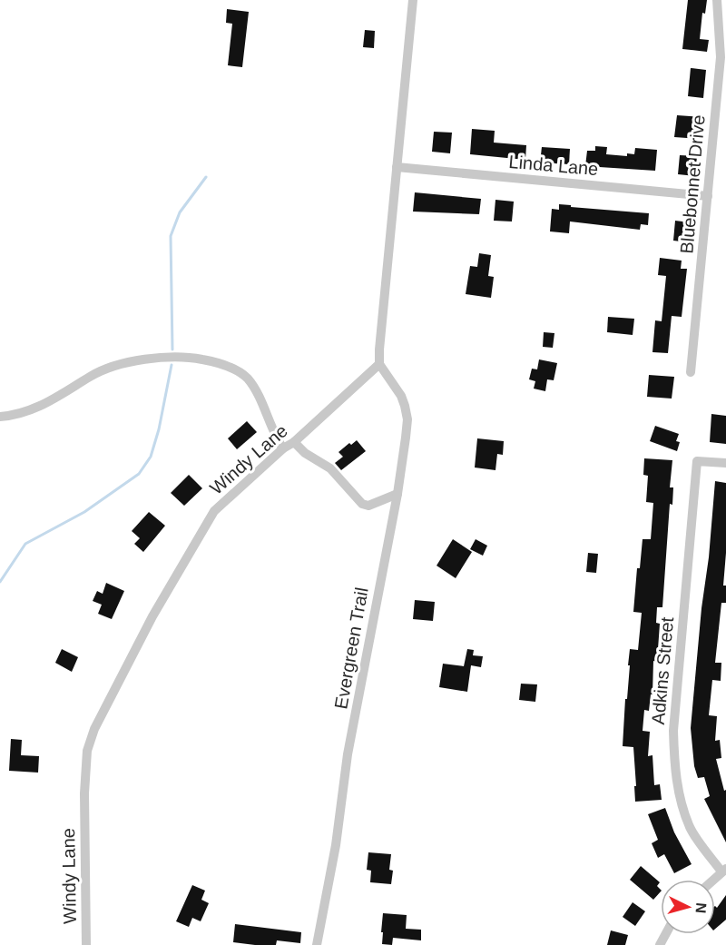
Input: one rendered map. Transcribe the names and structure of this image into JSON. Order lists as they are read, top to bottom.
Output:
{
  "streets": {
    "street": [
      "Linda Lane",
      "Bluebonnet Drive",
      "Windy Lane",
      "Evergreen Trail",
      "Adkins Street"
    ]
  },
  "crossings": [
    ["Linda Lane", "Bluebonnet Drive"],
    ["Windy Lane", "Evergreen Trail"]
  ],
  "north": "right"
}
